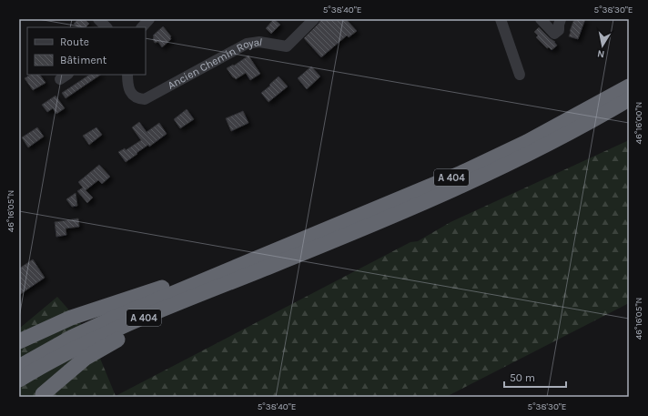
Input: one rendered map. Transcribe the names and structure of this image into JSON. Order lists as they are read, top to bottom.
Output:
{
  "streets": {
    "highway": ["A 404"],
    "street": ["Ancien Chemin Royal"]
  },
  "legend": ["Route", "Bâtiment"],
  "scale_bar": "50 m",
  "north": "bottom",
  "coordinates": [
    "5°38'40\"E",
    "5°38'30\"E",
    "46°16'00\"N",
    "46°16'05\"N"
  ]
}
